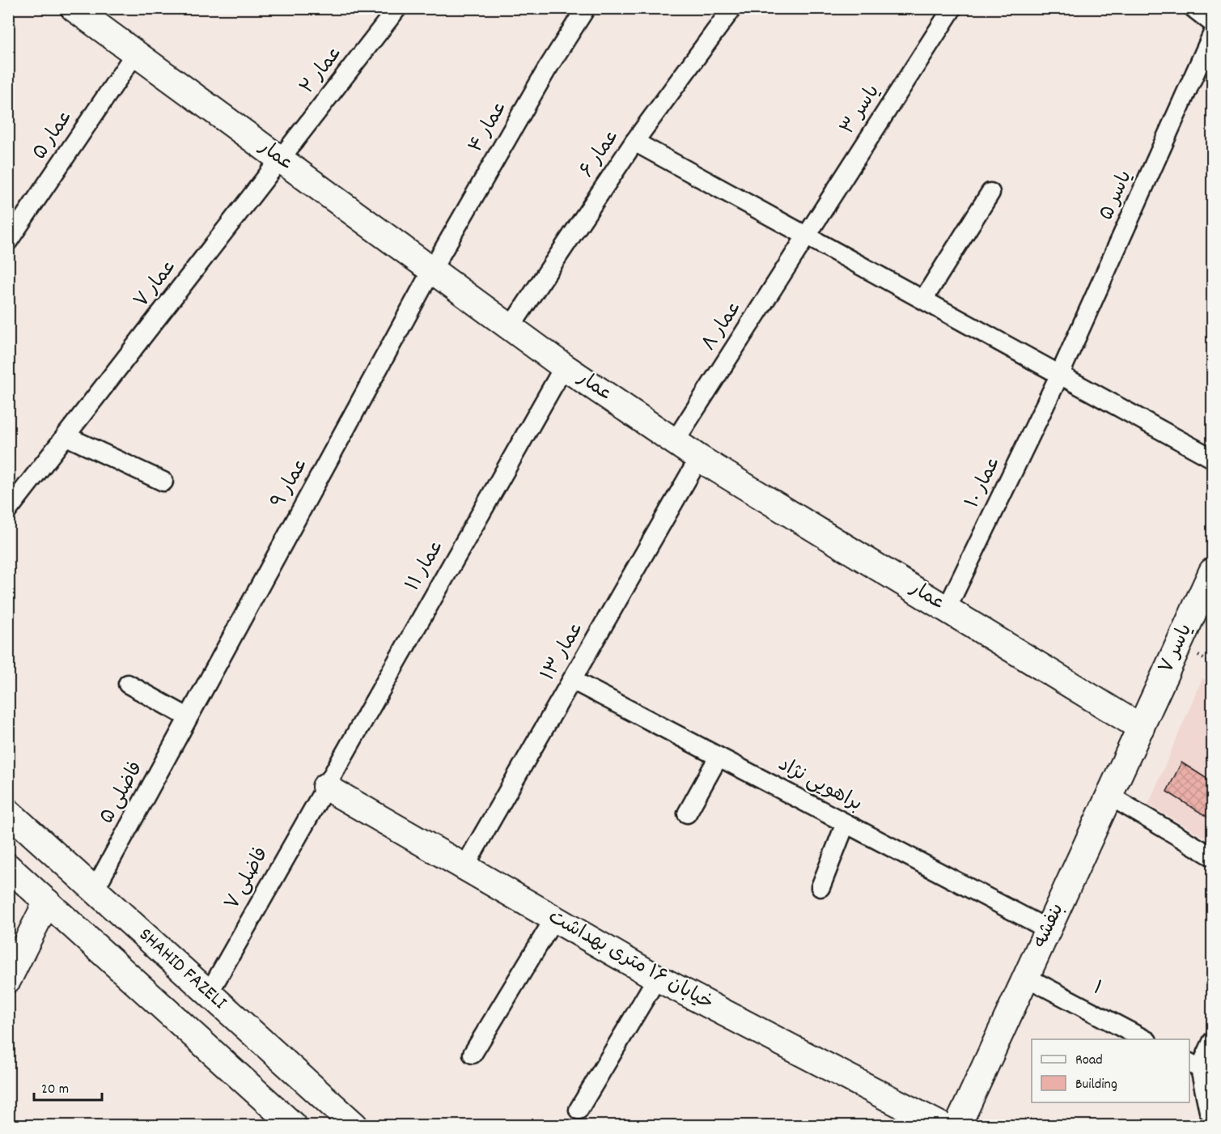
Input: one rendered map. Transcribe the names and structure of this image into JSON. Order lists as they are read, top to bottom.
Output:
{
  "streets": {
    "street": [
      "عمار ۲",
      "یاسر ۳",
      "عمار ۴",
      "عمار ۵",
      "عمار ۶",
      "عمار",
      "یاسر ۵",
      "عمار ۷",
      "عمار ۸",
      "عمار ۱۰",
      "عمار ۹",
      "عمار ۱۱",
      "یاسر ۷",
      "عمار ۱۳",
      "براهویی نژاد",
      "فاضلی ۵",
      "فاضلی ۷",
      "بنفشه",
      "خیابان ۱۶ متری بهداشت",
      "SHAHID FAZELI",
      "۱"
    ]
  },
  "crossings": [
    ["عمار ۲", "عمار"],
    ["عمار ۲", "عمار ۷"],
    ["یاسر ۳", "عمار ۸"],
    ["عمار ۴", "عمار"],
    ["عمار ۴", "عمار ۹"],
    ["عمار ۵", "عمار"],
    ["عمار ۶", "عمار"],
    ["عمار", "عمار ۷"],
    ["عمار", "عمار ۸"],
    ["عمار", "عمار ۱۰"],
    ["عمار", "عمار ۹"],
    ["عمار", "عمار ۱۱"],
    ["عمار", "یاسر ۷"],
    ["عمار", "عمار ۱۳"],
    ["عمار", "بنفشه"],
    ["یاسر ۵", "عمار ۱۰"],
    ["عمار ۹", "فاضلی ۵"],
    ["عمار ۱۱", "فاضلی ۷"],
    ["عمار ۱۱", "خیابان ۱۶ متری بهداشت"],
    ["یاسر ۷", "بنفشه"],
    ["عمار ۱۳", "براهویی نژاد"],
    ["عمار ۱۳", "خیابان ۱۶ متری بهداشت"],
    ["براهویی نژاد", "بنفشه"],
    ["فاضلی ۵", "SHAHID FAZELI"],
    ["فاضلی ۷", "خیابان ۱۶ متری بهداشت"],
    ["فاضلی ۷", "SHAHID FAZELI"],
    ["بنفشه", "۱"]
  ],
  "legend": ["Road", "Building"],
  "scale_bar": "20 m"
}
